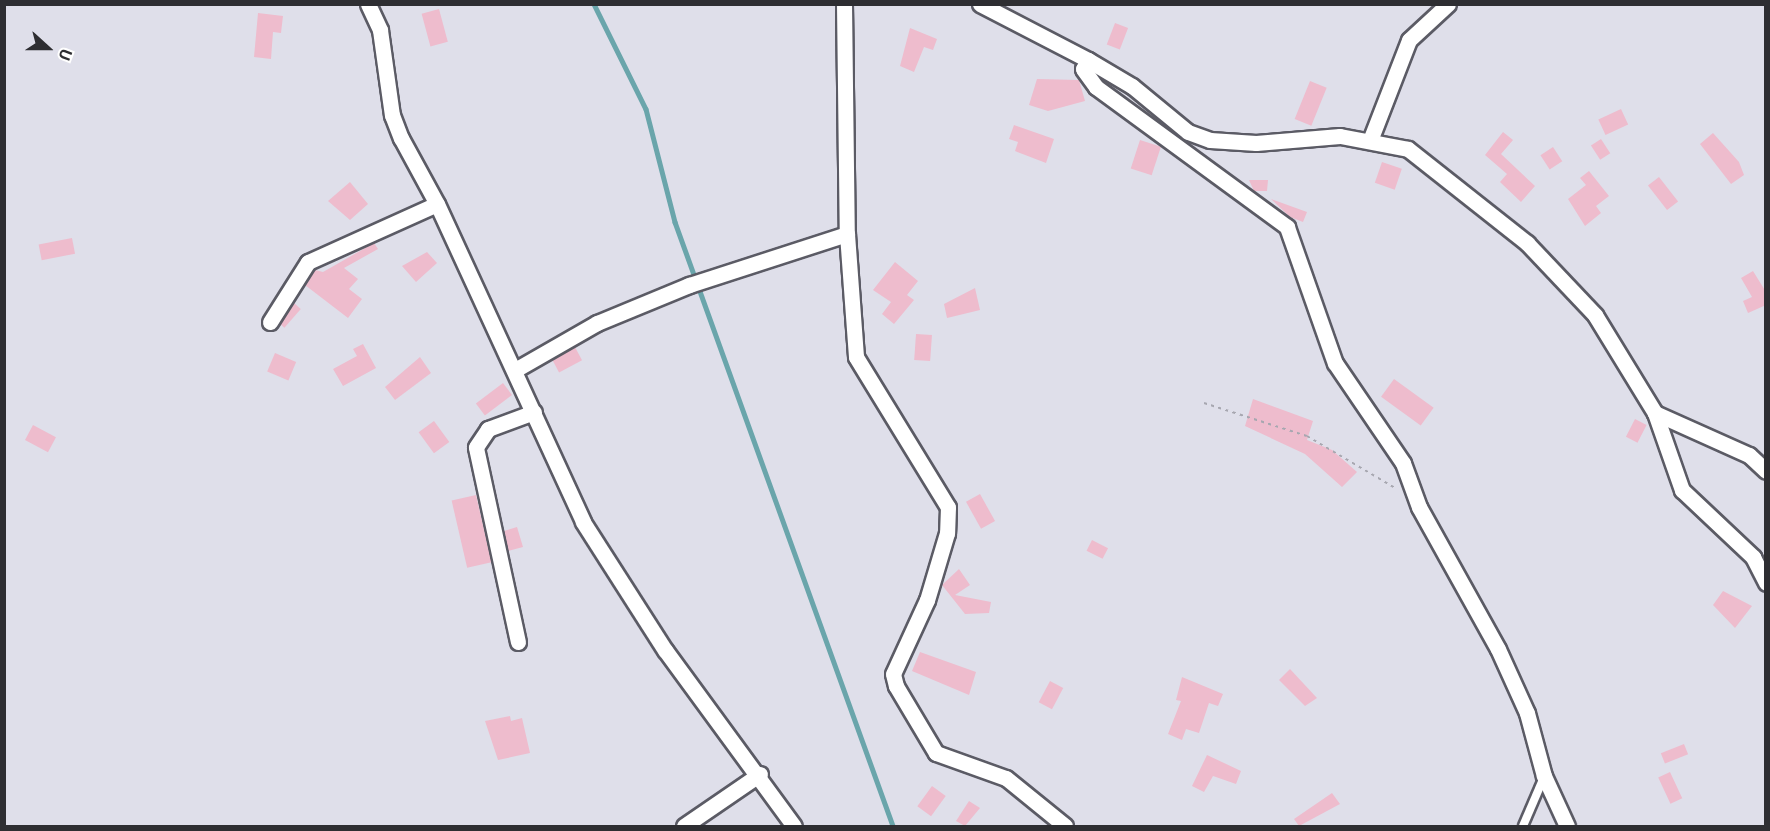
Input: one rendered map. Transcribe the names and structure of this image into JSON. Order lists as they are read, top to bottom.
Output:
{
  "north": "right"
}
